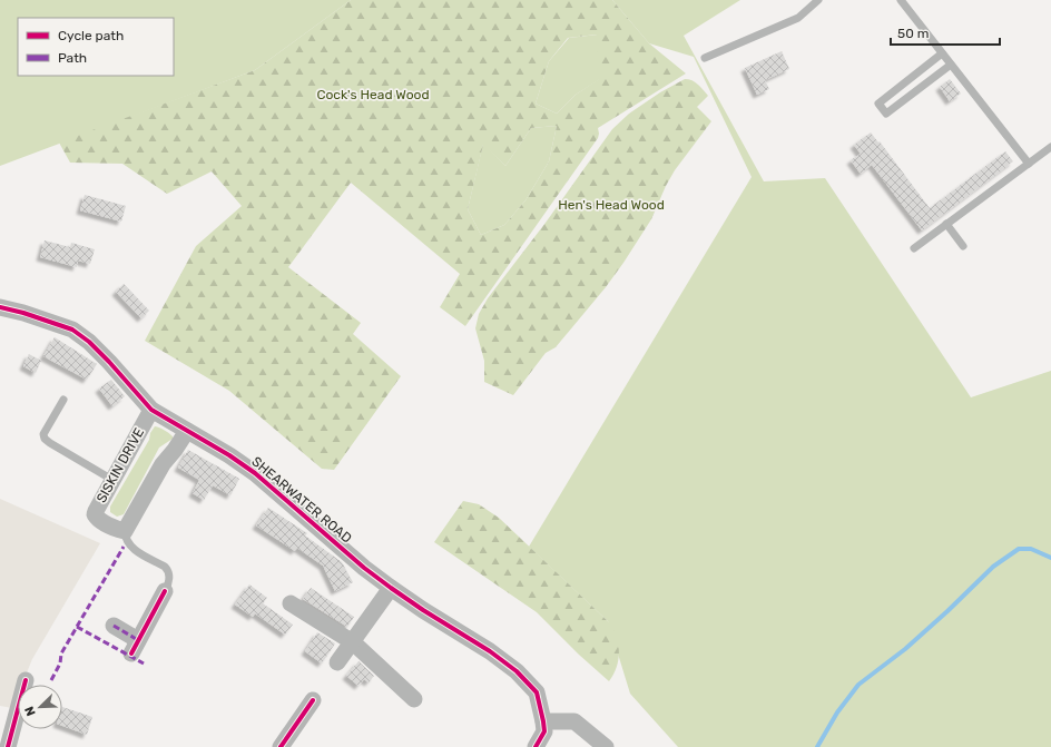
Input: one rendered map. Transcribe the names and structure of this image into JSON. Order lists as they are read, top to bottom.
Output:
{
  "streets": {
    "street": ["SISKIN DRIVE", "SHEARWATER ROAD"]
  },
  "crossings": [
    ["SISKIN DRIVE", "SHEARWATER ROAD"]
  ],
  "parks": ["Cock's Head Wood", "Hen's Head Wood"],
  "legend": ["Cycle path", "Path"],
  "scale_bar": "50 m",
  "north": "bottom left"
}
